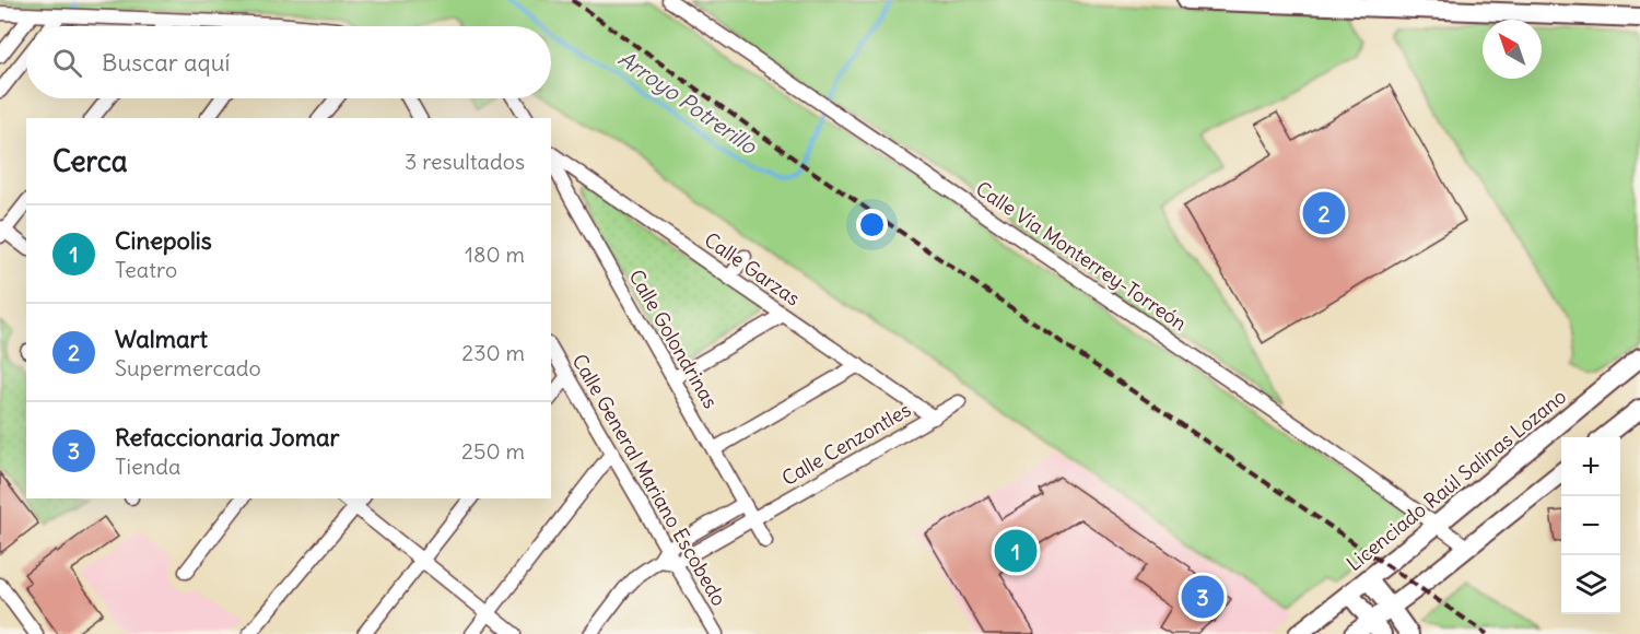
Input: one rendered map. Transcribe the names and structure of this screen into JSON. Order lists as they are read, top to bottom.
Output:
{
  "streets": {
    "main road": ["Licenciado Raúl Salinas Lozano"],
    "street": [
      "Calle Vía Monterrey-Torreón",
      "Calle Garzas",
      "Calle Golondrinas",
      "Calle Cenzontles",
      "Calle General Mariano Escobedo"
    ]
  },
  "crossings": [
    ["Calle Vía Monterrey-Torreón", "Licenciado Raúl Salinas Lozano"],
    ["Calle Garzas", "Calle Cenzontles"],
    ["Calle Golondrinas", "Calle Cenzontles"],
    ["Calle Cenzontles", "Calle General Mariano Escobedo"]
  ],
  "water": ["Arroyo Potrerillo"],
  "north": "top left",
  "page": {
    "search": "Buscar aquí",
    "heading": ["Cerca", "3 resultados"],
    "pins": ["2", "1", "3"],
    "list": [
      {
        "mark": "1",
        "name": "Cinepolis",
        "note": "Teatro",
        "value": "180 m"
      },
      {
        "mark": "2",
        "name": "Walmart",
        "note": "Supermercado",
        "value": "230 m"
      },
      {
        "mark": "3",
        "name": "Refaccionaria Jomar",
        "note": "Tienda",
        "value": "250 m"
      }
    ],
    "map_buttons": ["+", "−"]
  }
}
